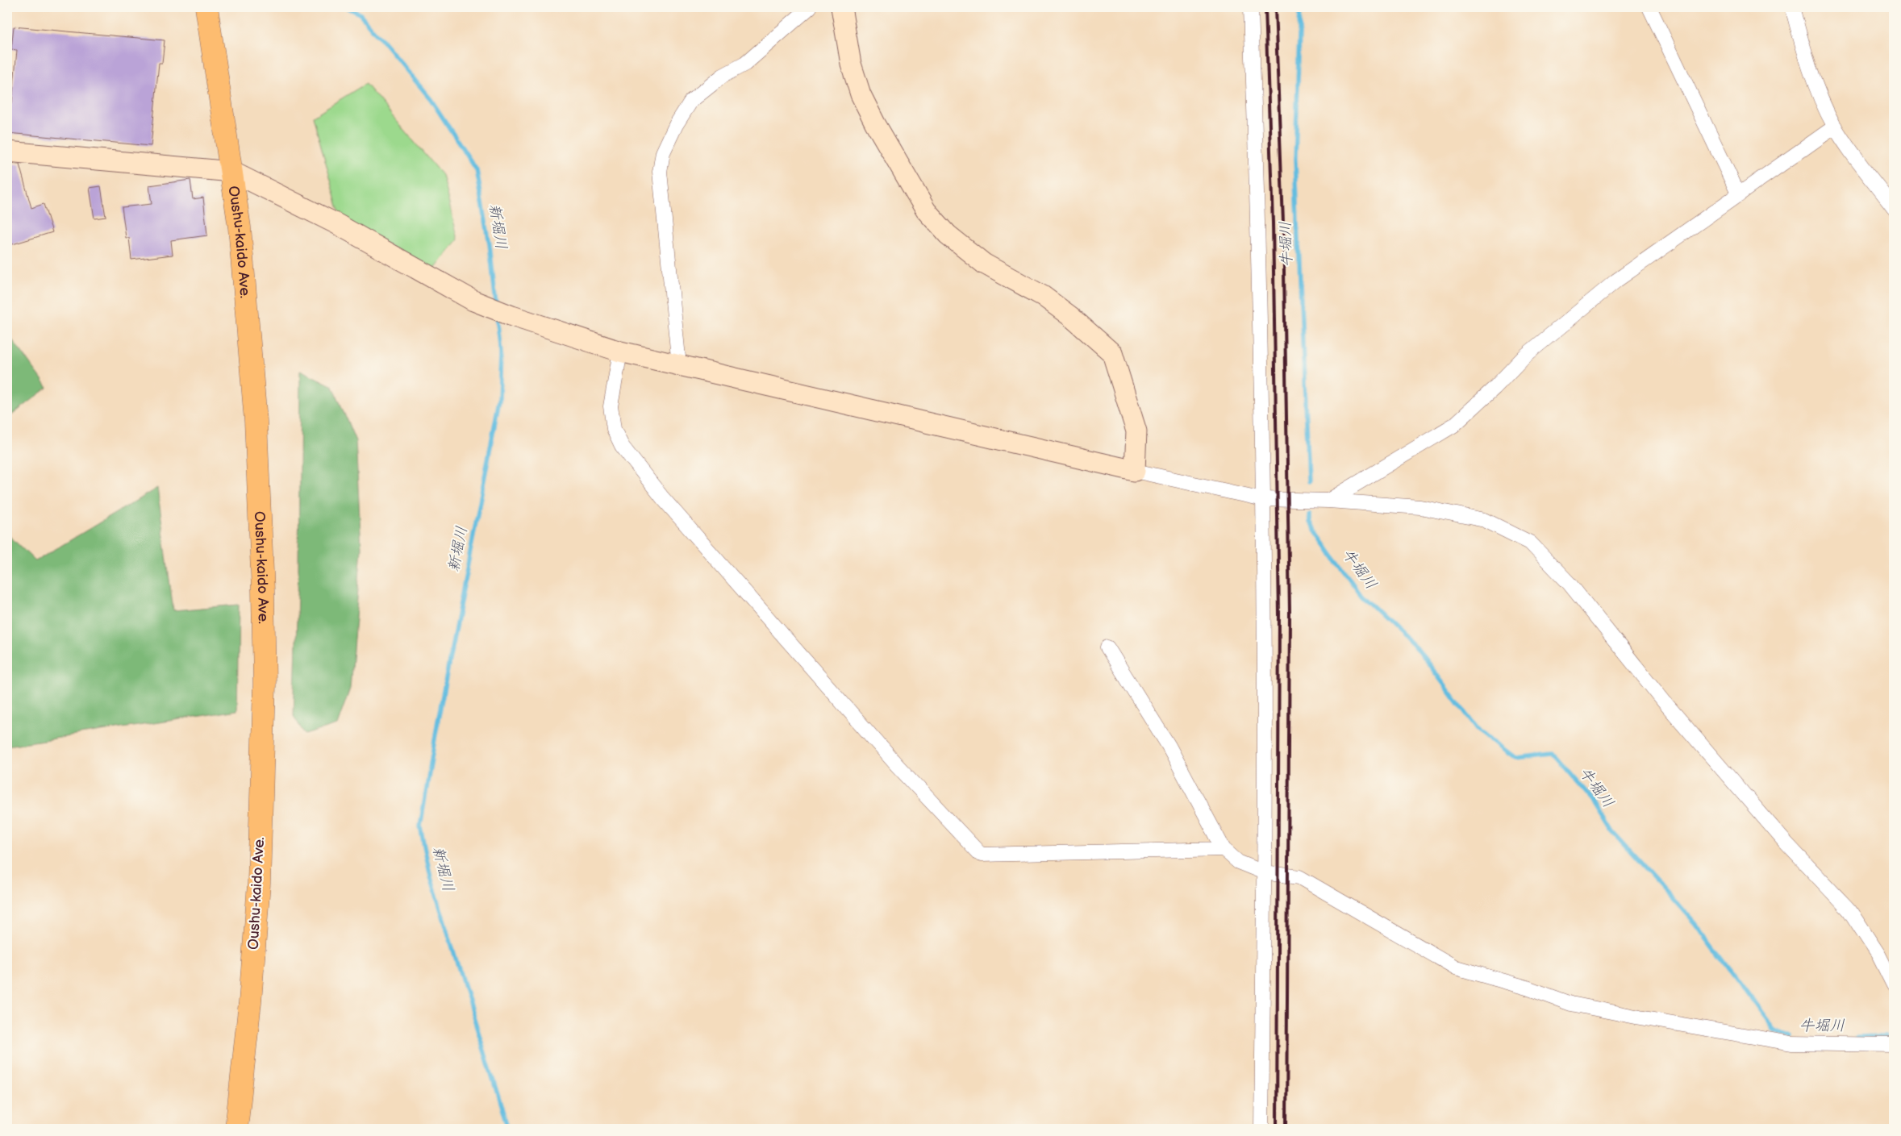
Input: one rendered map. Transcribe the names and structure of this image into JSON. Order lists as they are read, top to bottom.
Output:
{
  "streets": {
    "highway": ["Oushu-kaido Ave."]
  },
  "water": ["新堀川", "牛堀川"]
}
